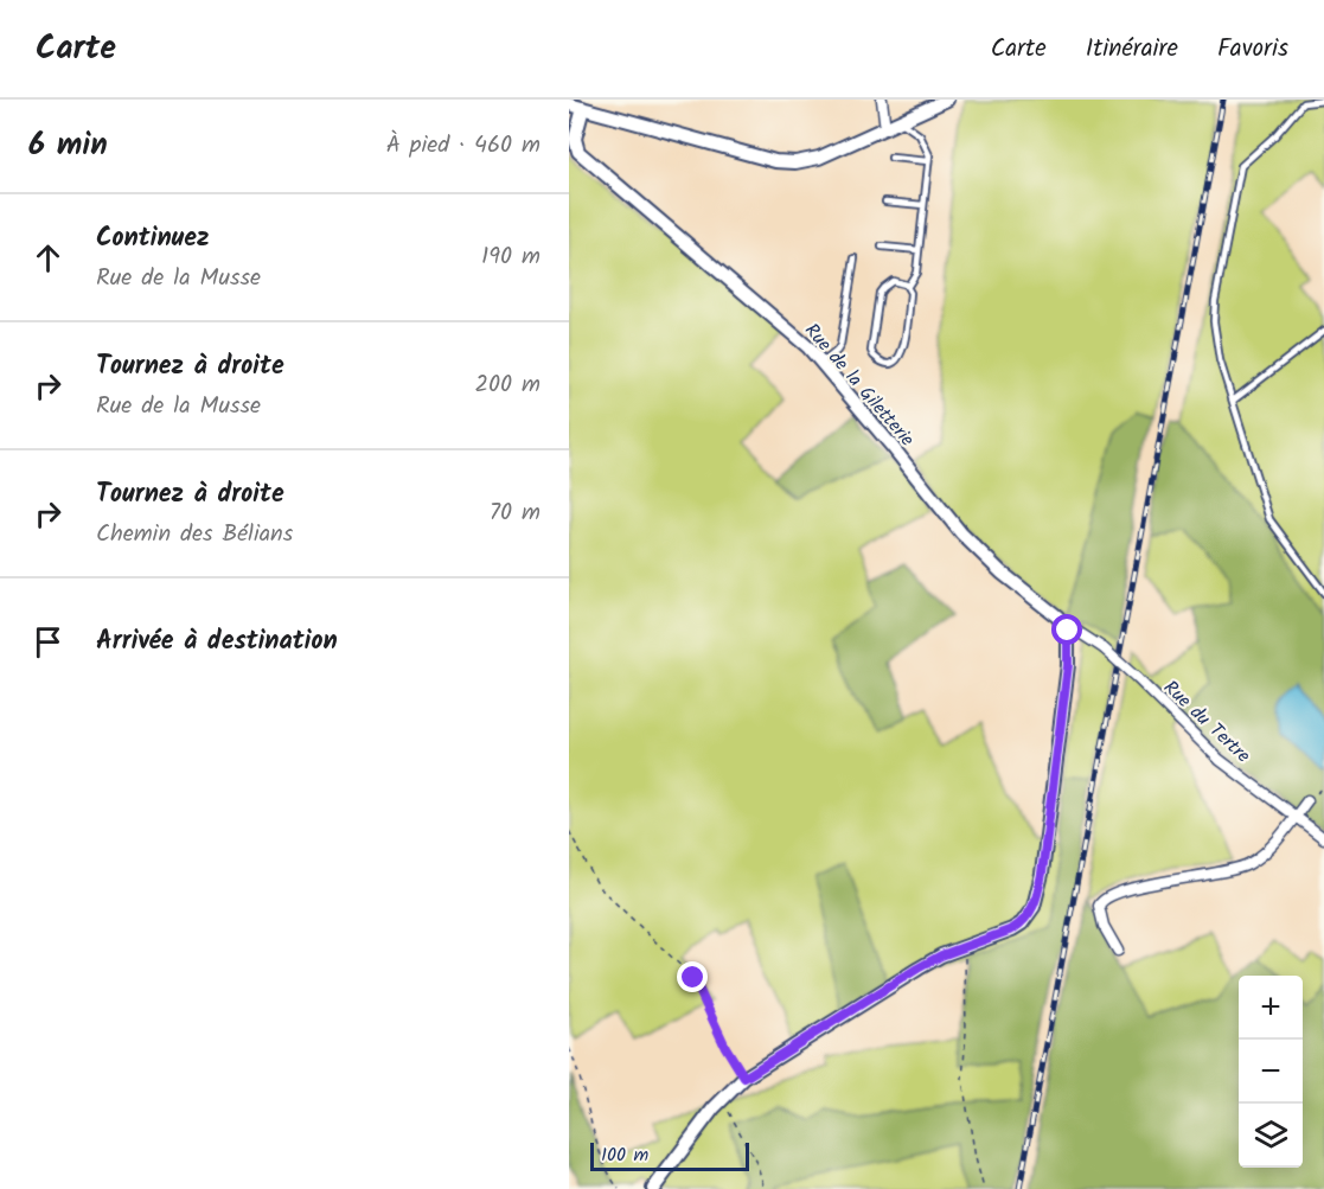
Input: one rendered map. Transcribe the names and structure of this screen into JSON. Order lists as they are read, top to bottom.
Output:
{
  "streets": {
    "street": ["Rue de la Giletterie", "Rue du Tertre"]
  },
  "crossings": [
    ["Rue de la Giletterie", "Rue du Tertre"]
  ],
  "scale_bar": "100 m",
  "page": {
    "header": "Carte",
    "nav": ["Carte", "Itinéraire", "Favoris"],
    "heading": ["6 min", "À pied · 460 m"],
    "list": [
      ["Continuez", "Rue de la Musse", "190 m"],
      ["Tournez à droite", "Rue de la Musse", "200 m"],
      ["Tournez à droite", "Chemin des Bélians", "70 m"],
      "Arrivée à destination"
    ],
    "map_buttons": ["+", "−"],
    "scale": "100 m"
  }
}
